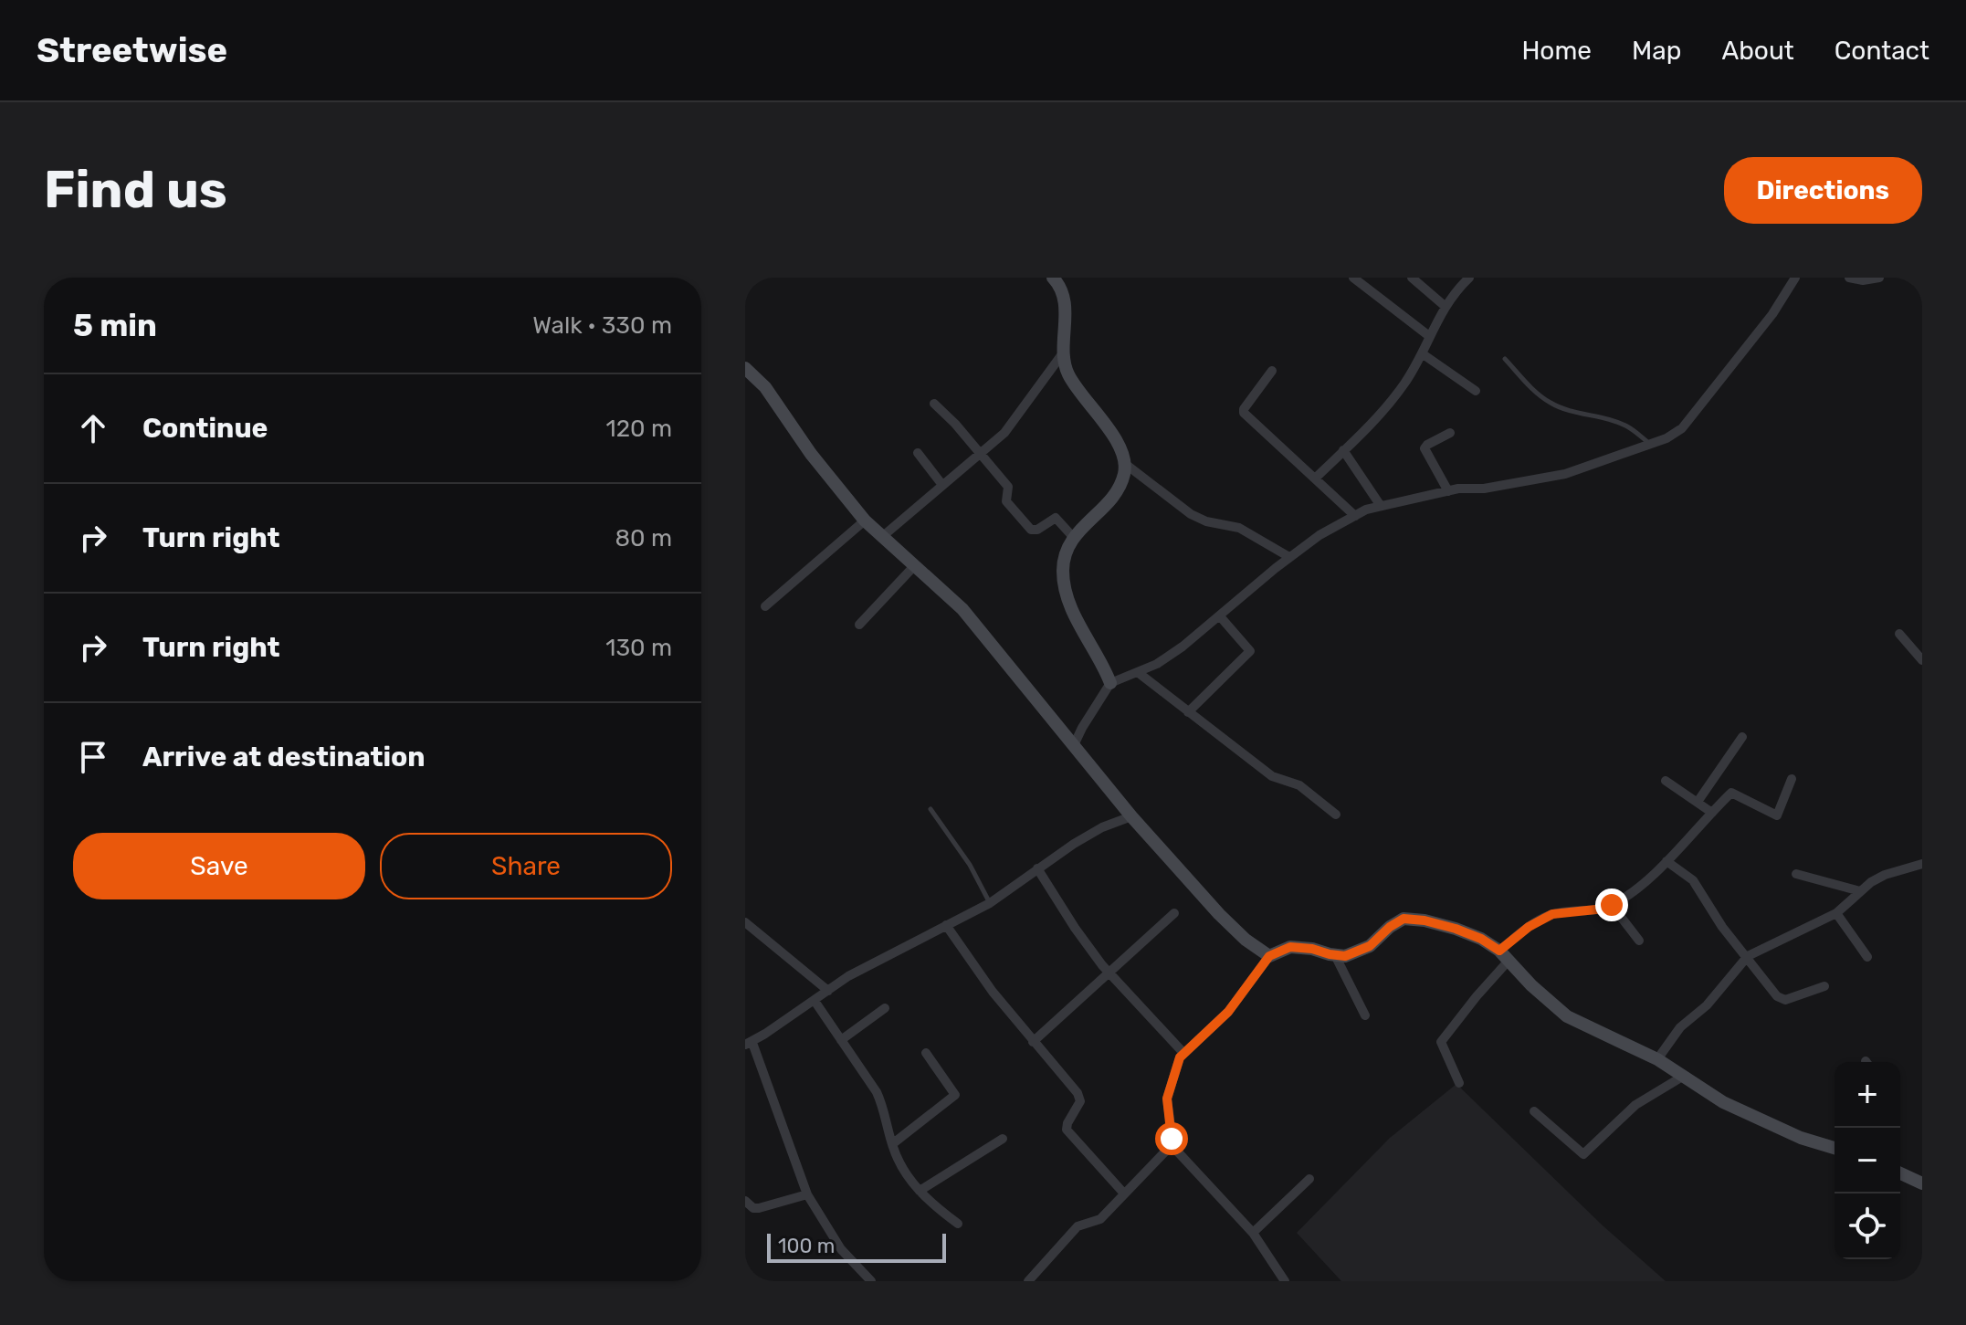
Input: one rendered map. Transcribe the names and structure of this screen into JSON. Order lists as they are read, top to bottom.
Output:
{
  "scale_bar": "100 m",
  "page": {
    "header": "Streetwise",
    "nav": [
      "Home",
      "Map",
      "About",
      "Contact"
    ],
    "buttons": [
      "Directions",
      ["Save", "Share"]
    ],
    "title": "Find us",
    "heading": ["5 min", "Walk · 330 m"],
    "list": [
      ["Continue", "120 m"],
      ["Turn right", "80 m"],
      ["Turn right", "130 m"],
      "Arrive at destination"
    ],
    "map_buttons": ["+", "−"],
    "scale": "100 m"
  }
}
